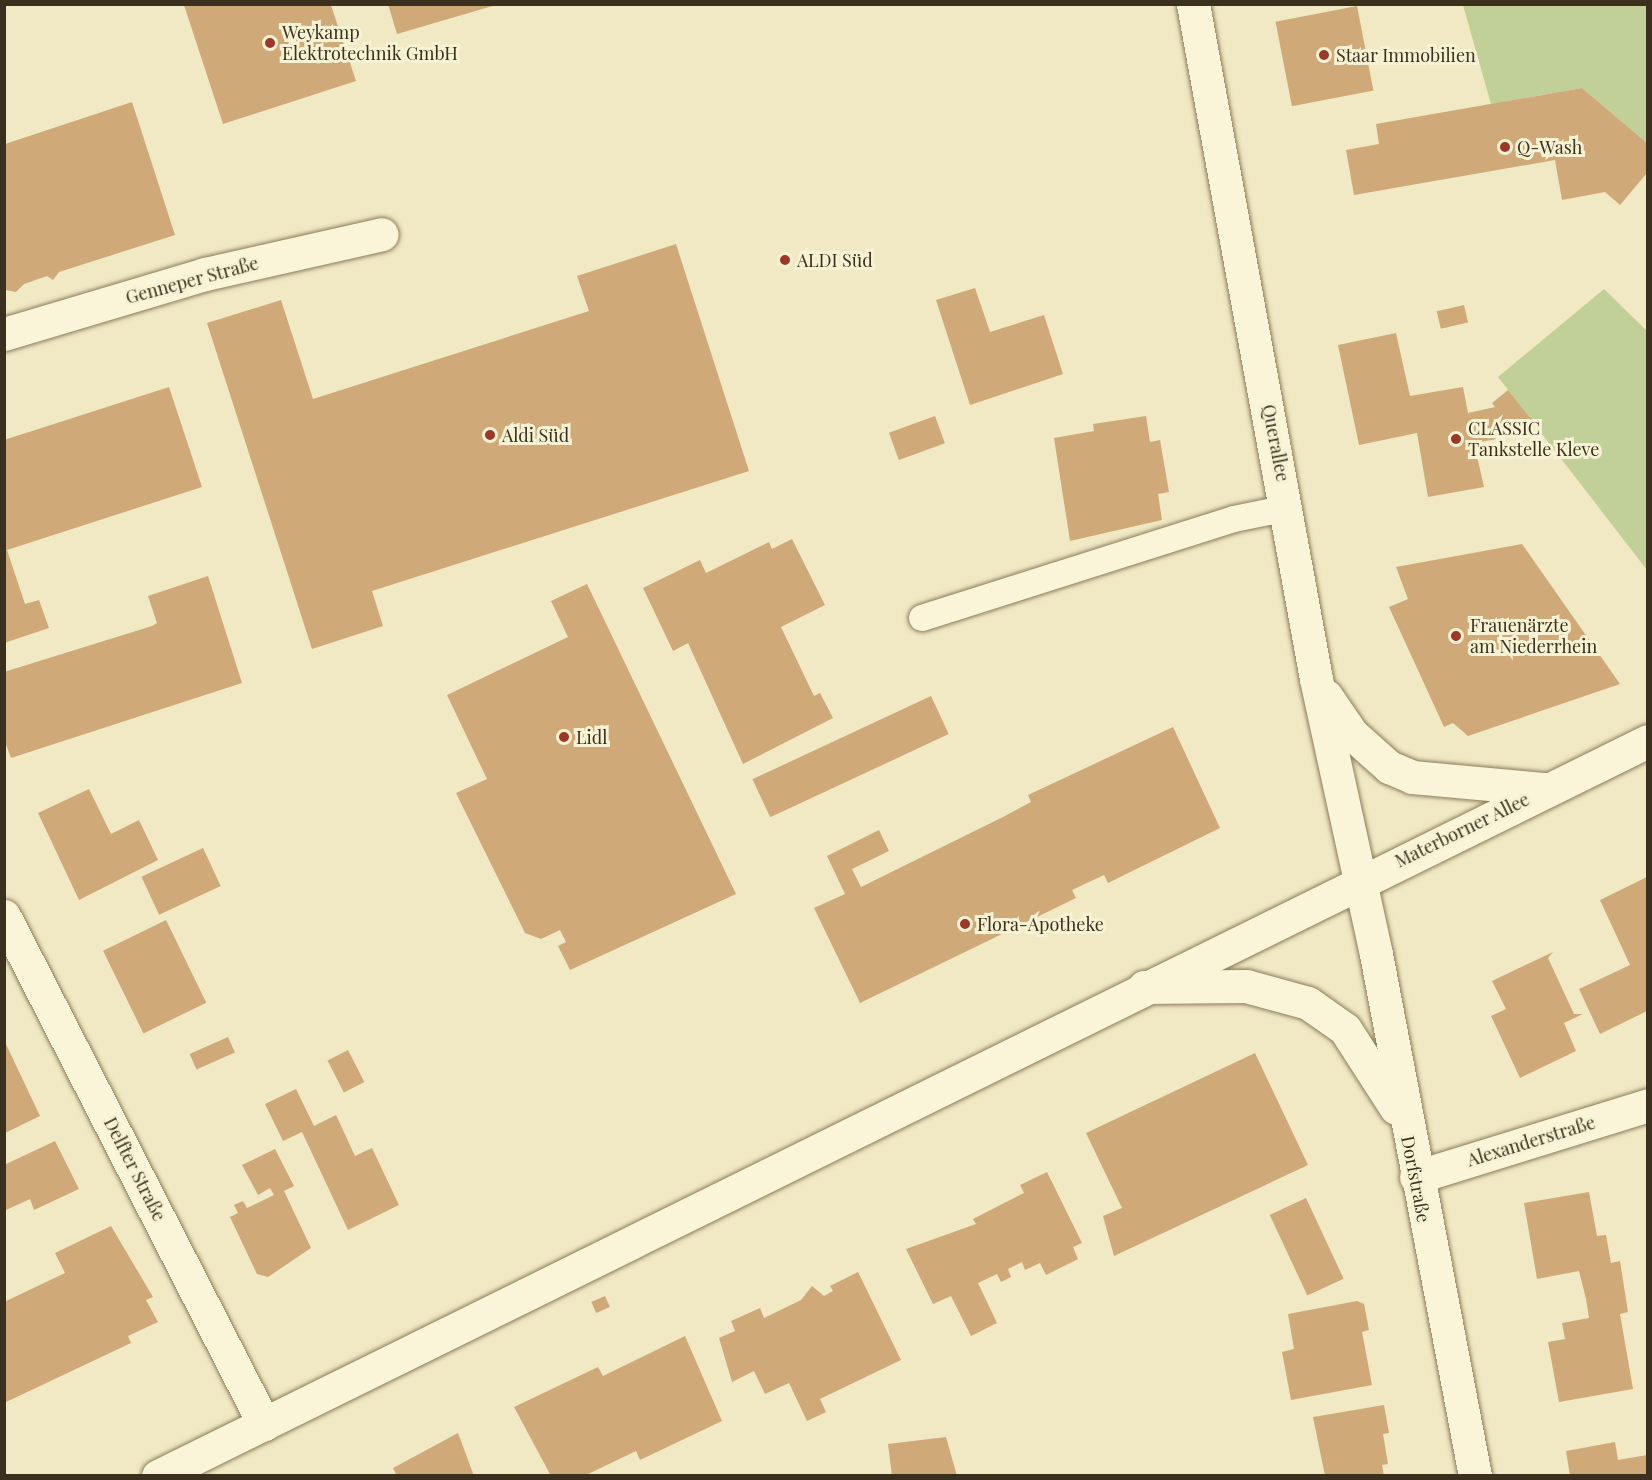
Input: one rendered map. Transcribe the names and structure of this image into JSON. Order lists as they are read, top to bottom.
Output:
{
  "streets": {
    "street": [
      "Genneper Straße",
      "Querallee",
      "Materborner Allee",
      "Alexanderstraße",
      "Delfter Straße",
      "Dorfstraße"
    ]
  },
  "crossings": [
    ["Querallee", "Materborner Allee"],
    ["Querallee", "Dorfstraße"],
    ["Materborner Allee", "Delfter Straße"],
    ["Materborner Allee", "Dorfstraße"],
    ["Alexanderstraße", "Dorfstraße"]
  ],
  "places": [
    "Weykamp Elektrotechnik GmbH",
    "Staar Immobilien",
    "Q-Wash",
    "ALDI Süd",
    "Aldi Süd",
    "CLASSIC Tankstelle Kleve",
    "Frauenärzte am Niederrhein",
    "Lidl",
    "Flora-Apotheke"
  ]
}
